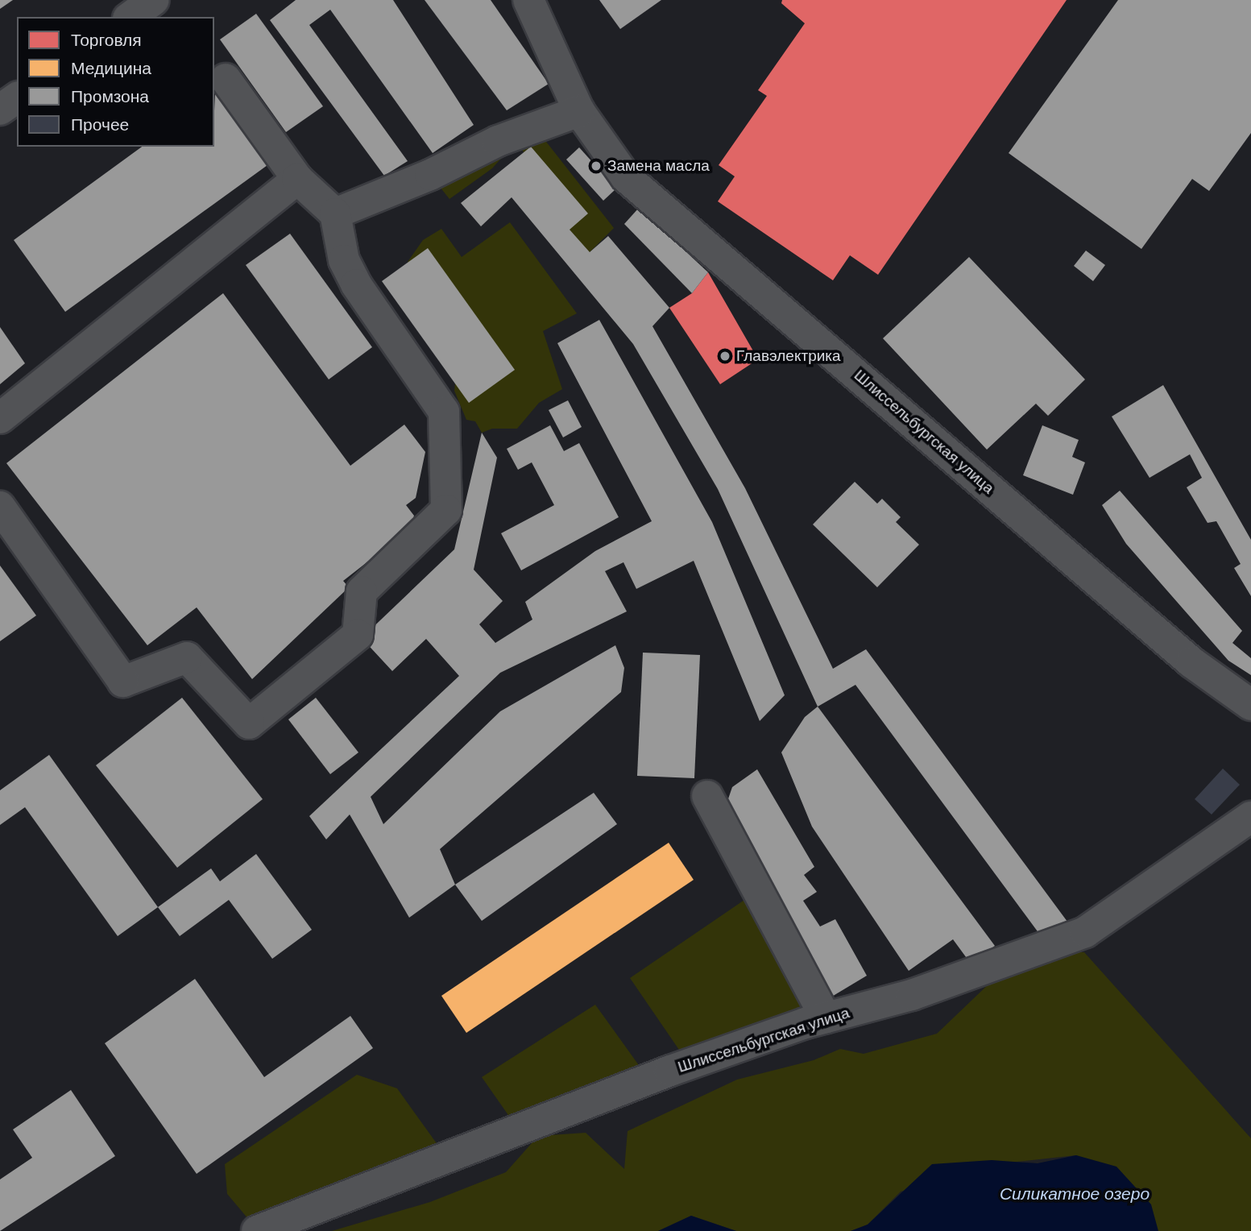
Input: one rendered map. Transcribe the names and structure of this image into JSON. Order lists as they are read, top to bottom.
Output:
{
  "streets": {
    "street": ["Шлиссельбургская улица"]
  },
  "water": ["Силикатное озеро"],
  "places": ["Замена масла", "Главэлектрика"],
  "legend": [
    "Торговля",
    "Медицина",
    "Промзона",
    "Прочее"
  ]
}
